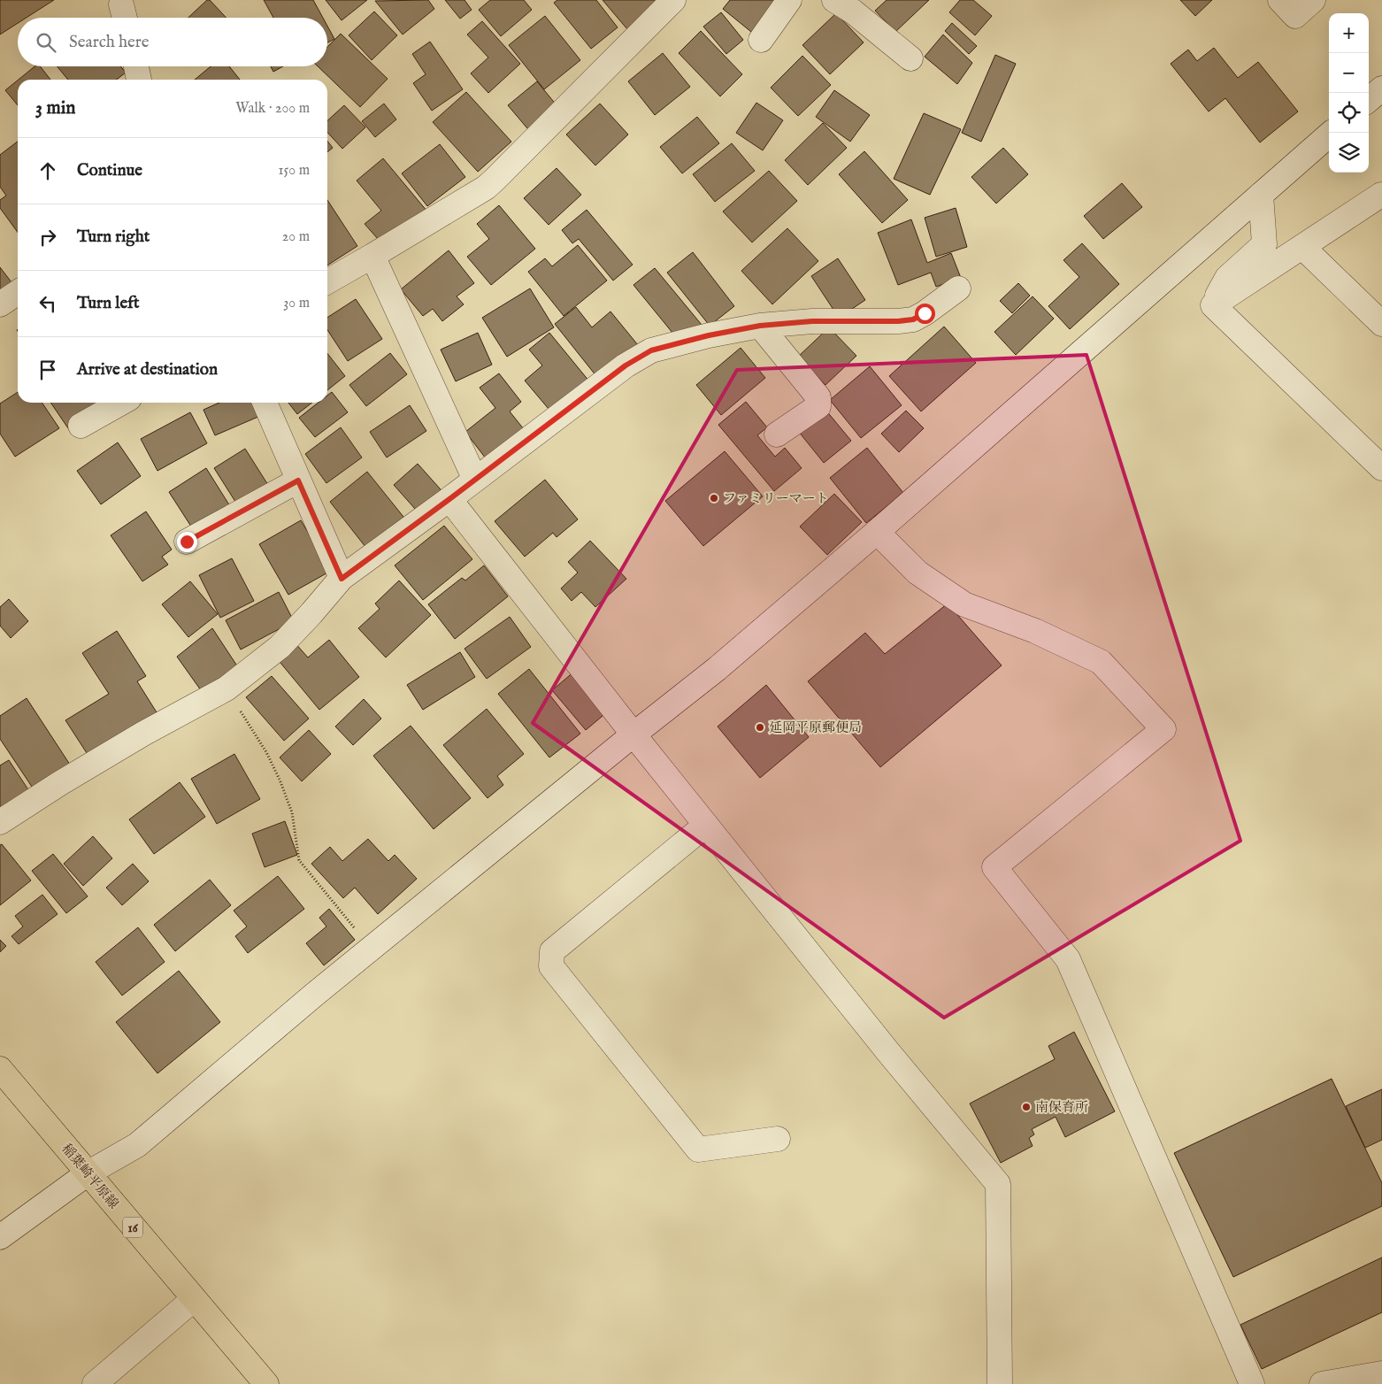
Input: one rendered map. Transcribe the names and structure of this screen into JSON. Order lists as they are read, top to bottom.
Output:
{
  "streets": {
    "main road": ["稲葉崎平原線", "16"]
  },
  "places": ["ファミリーマート", "延岡平原郵便局", "南保育所"],
  "page": {
    "map_buttons": ["+", "−"],
    "search": "Search here",
    "heading": ["3 min", "Walk · 200 m"],
    "list": [
      ["Continue", "150 m"],
      ["Turn right", "20 m"],
      ["Turn left", "30 m"],
      "Arrive at destination"
    ]
  }
}
